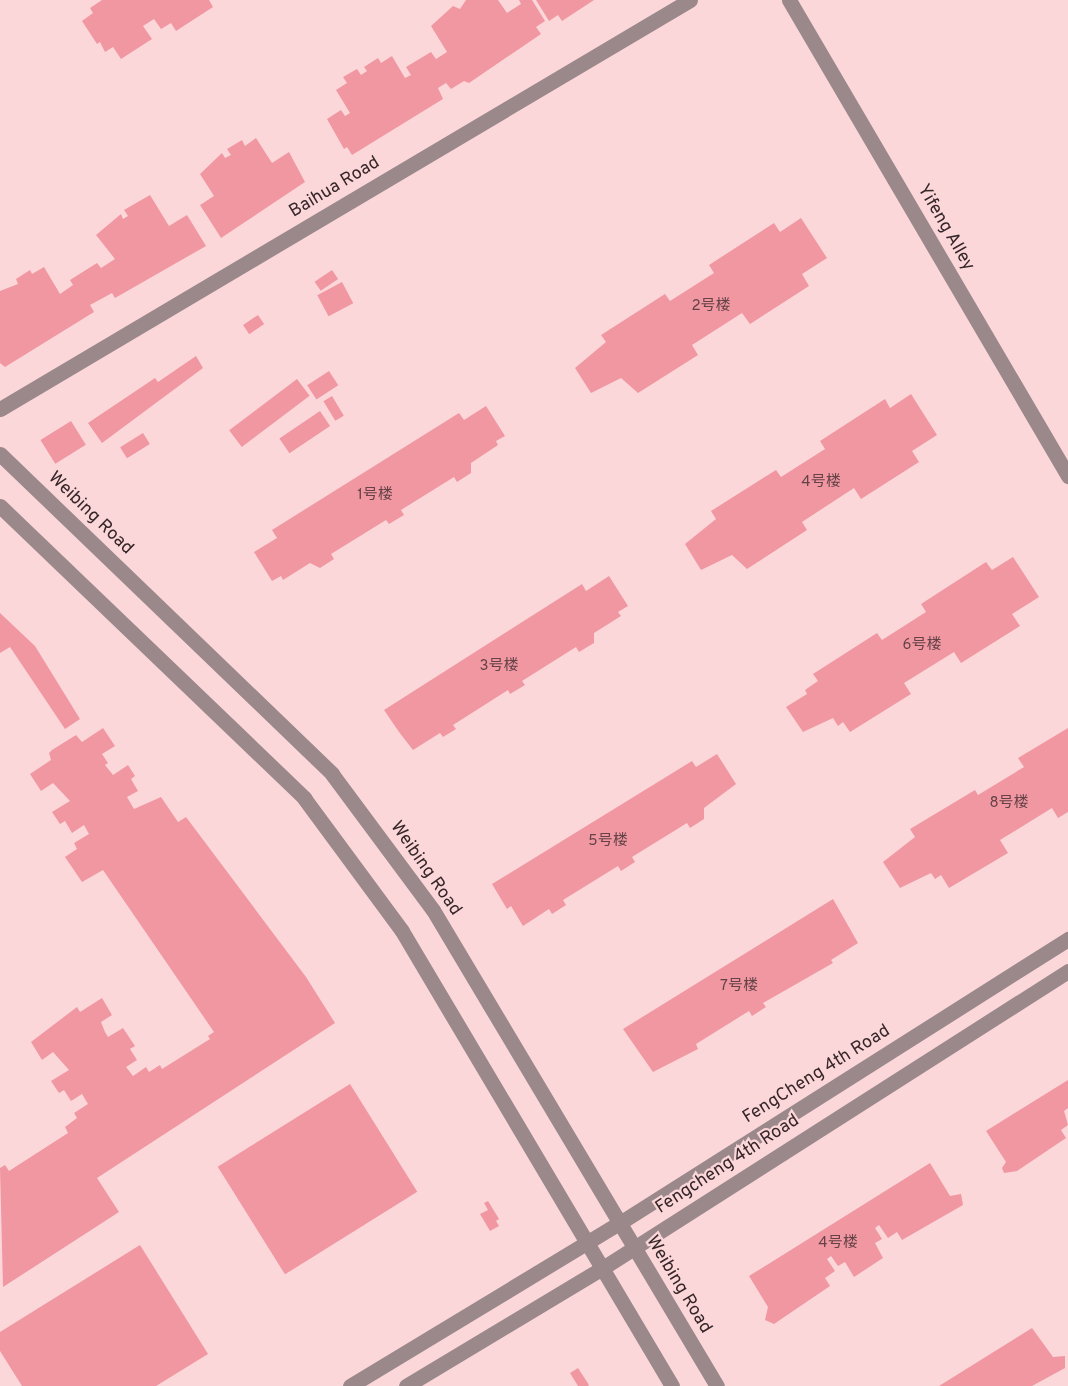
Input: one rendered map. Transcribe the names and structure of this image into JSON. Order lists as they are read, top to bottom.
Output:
{
  "streets": {
    "street": [
      "Baihua Road",
      "Yifeng Alley",
      "Weibing Road",
      "FengCheng 4th Road",
      "Fengcheng 4th Road"
    ]
  },
  "crossings": [
    ["Weibing Road", "FengCheng 4th Road"],
    ["Weibing Road", "Fengcheng 4th Road"]
  ],
  "house_numbers": [
    "2号楼",
    "4号楼",
    "1号楼",
    "6号楼",
    "3号楼",
    "8号楼",
    "5号楼",
    "7号楼",
    "4号楼"
  ]
}
